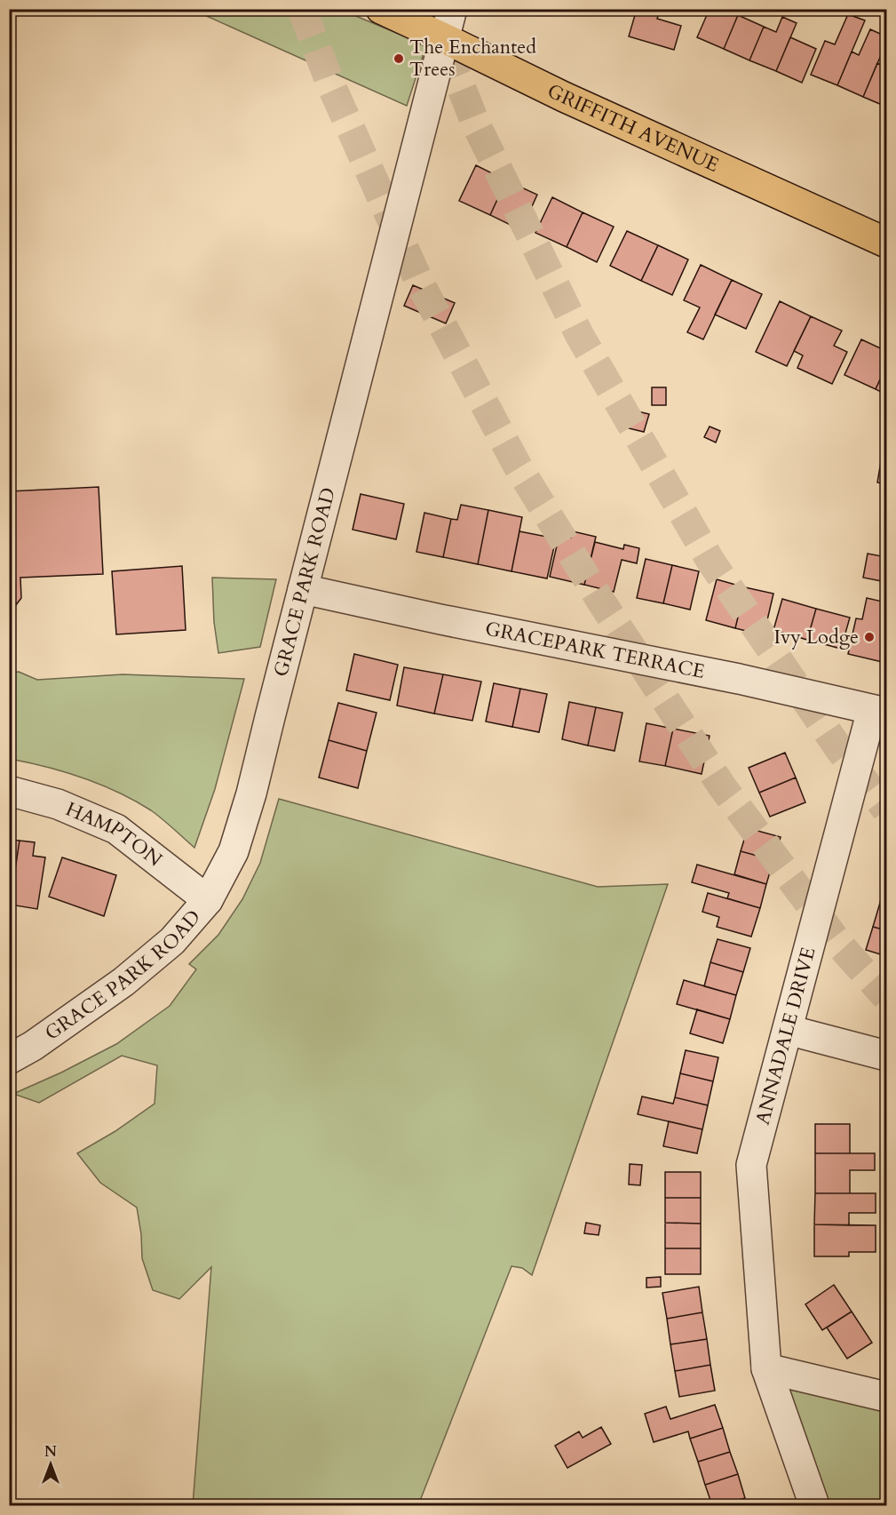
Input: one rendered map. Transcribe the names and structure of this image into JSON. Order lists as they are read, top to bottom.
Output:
{
  "streets": {
    "main road": ["GRIFFITH AVENUE"],
    "street": [
      "GRACE PARK ROAD",
      "GRACEPARK TERRACE",
      "HAMPTON",
      "ANNADALE DRIVE"
    ]
  },
  "crossings": [
    ["GRIFFITH AVENUE", "GRACE PARK ROAD"],
    ["GRACE PARK ROAD", "GRACEPARK TERRACE"],
    ["GRACE PARK ROAD", "HAMPTON"],
    ["GRACEPARK TERRACE", "ANNADALE DRIVE"]
  ],
  "places": ["The Enchanted Trees", "Ivy Lodge"],
  "north": "top"
}
